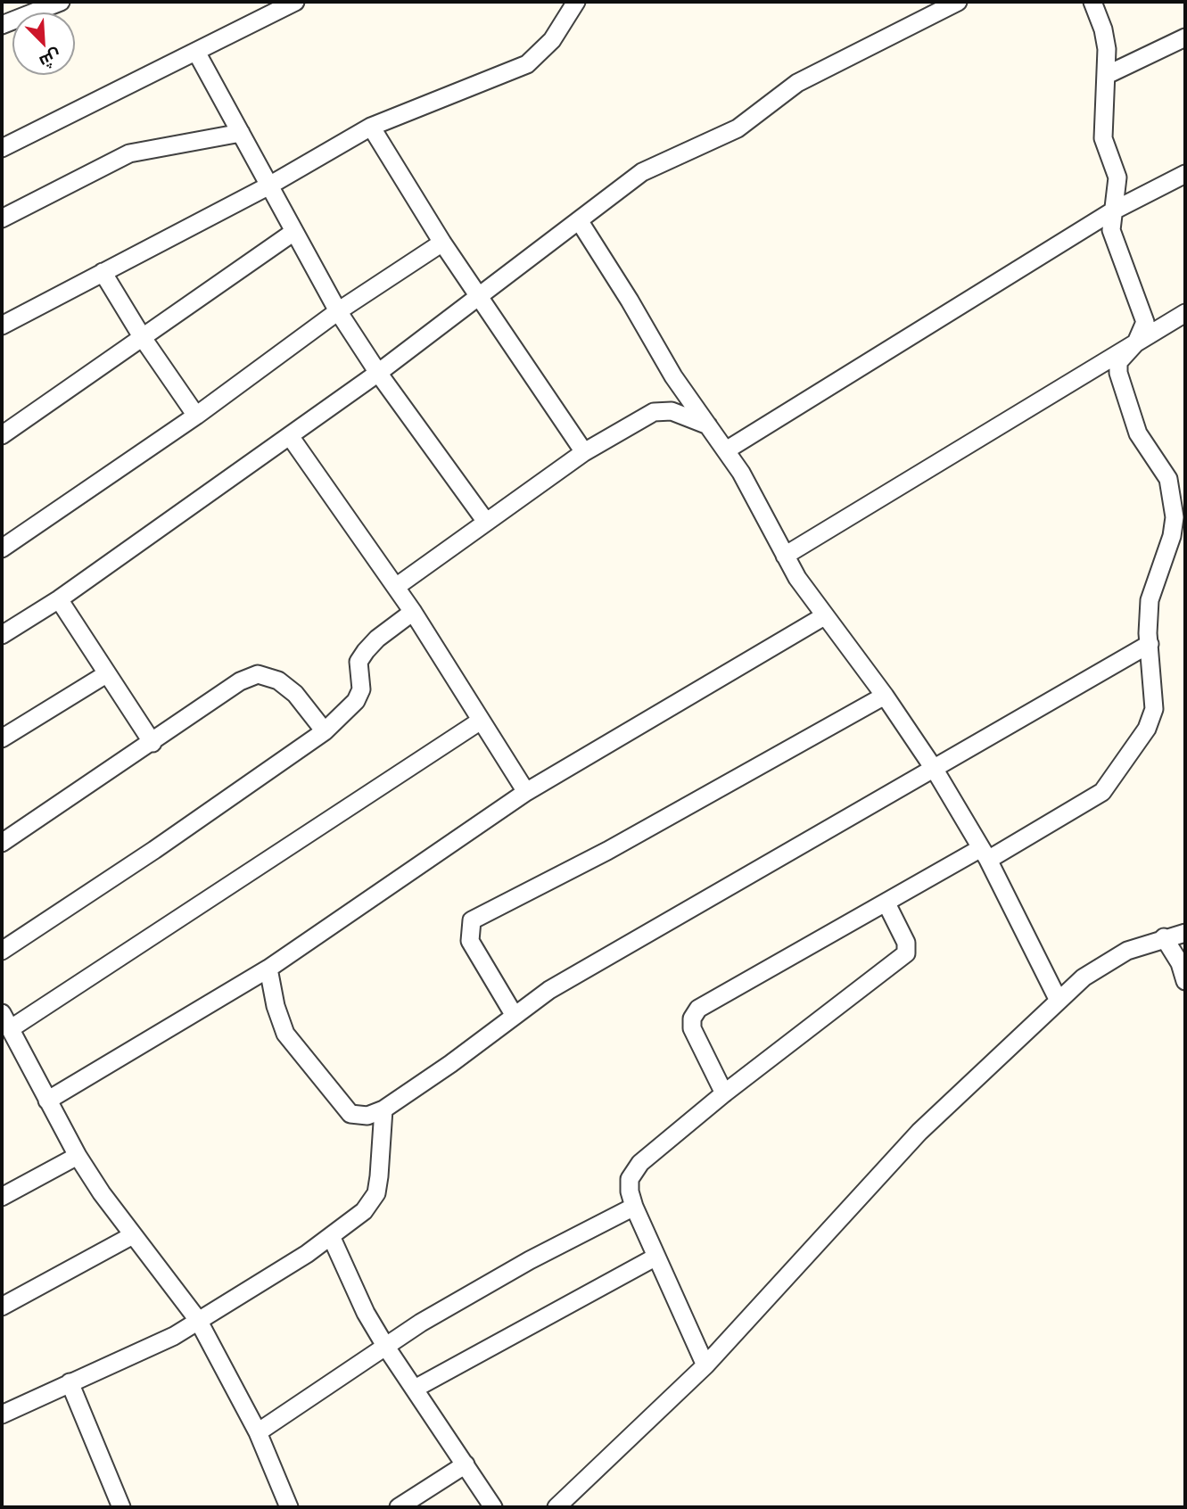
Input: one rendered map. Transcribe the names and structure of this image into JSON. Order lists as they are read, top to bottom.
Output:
{
  "north": "bottom right"
}
